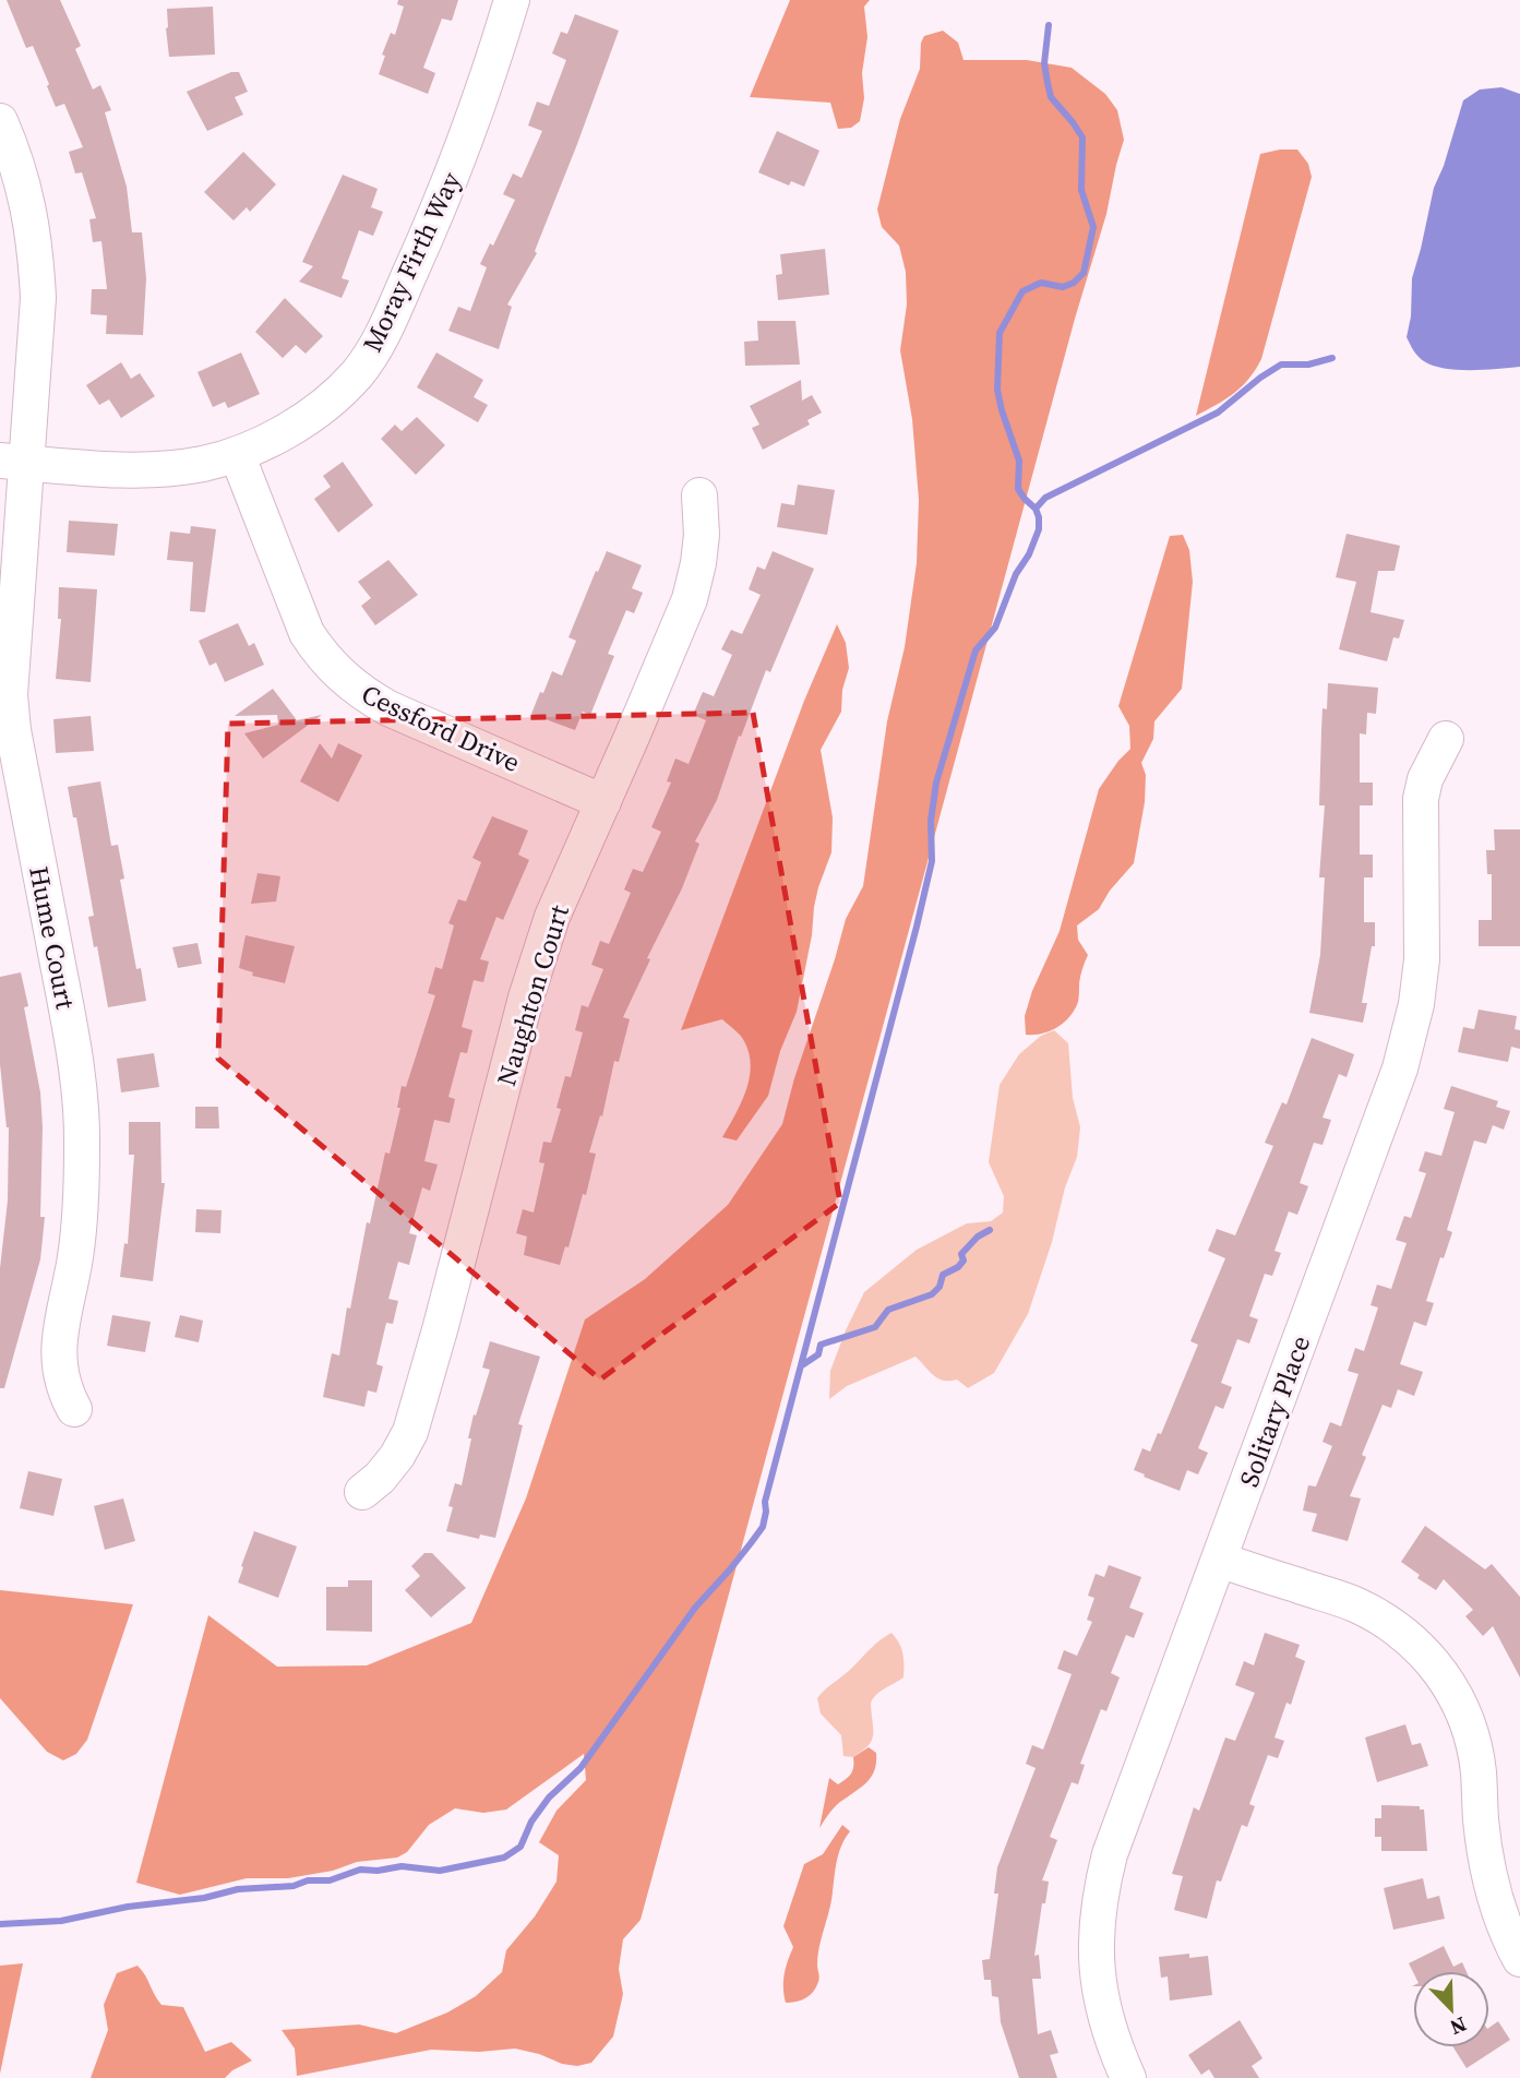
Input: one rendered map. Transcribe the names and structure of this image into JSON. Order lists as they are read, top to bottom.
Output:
{
  "streets": {
    "street": [
      "Moray Firth Way",
      "Cessford Drive",
      "Hume Court",
      "Naughton Court",
      "Solitary Place"
    ]
  },
  "crossings": [
    ["Moray Firth Way", "Cessford Drive"],
    ["Moray Firth Way", "Hume Court"],
    ["Cessford Drive", "Naughton Court"]
  ],
  "north": "bottom right"
}
